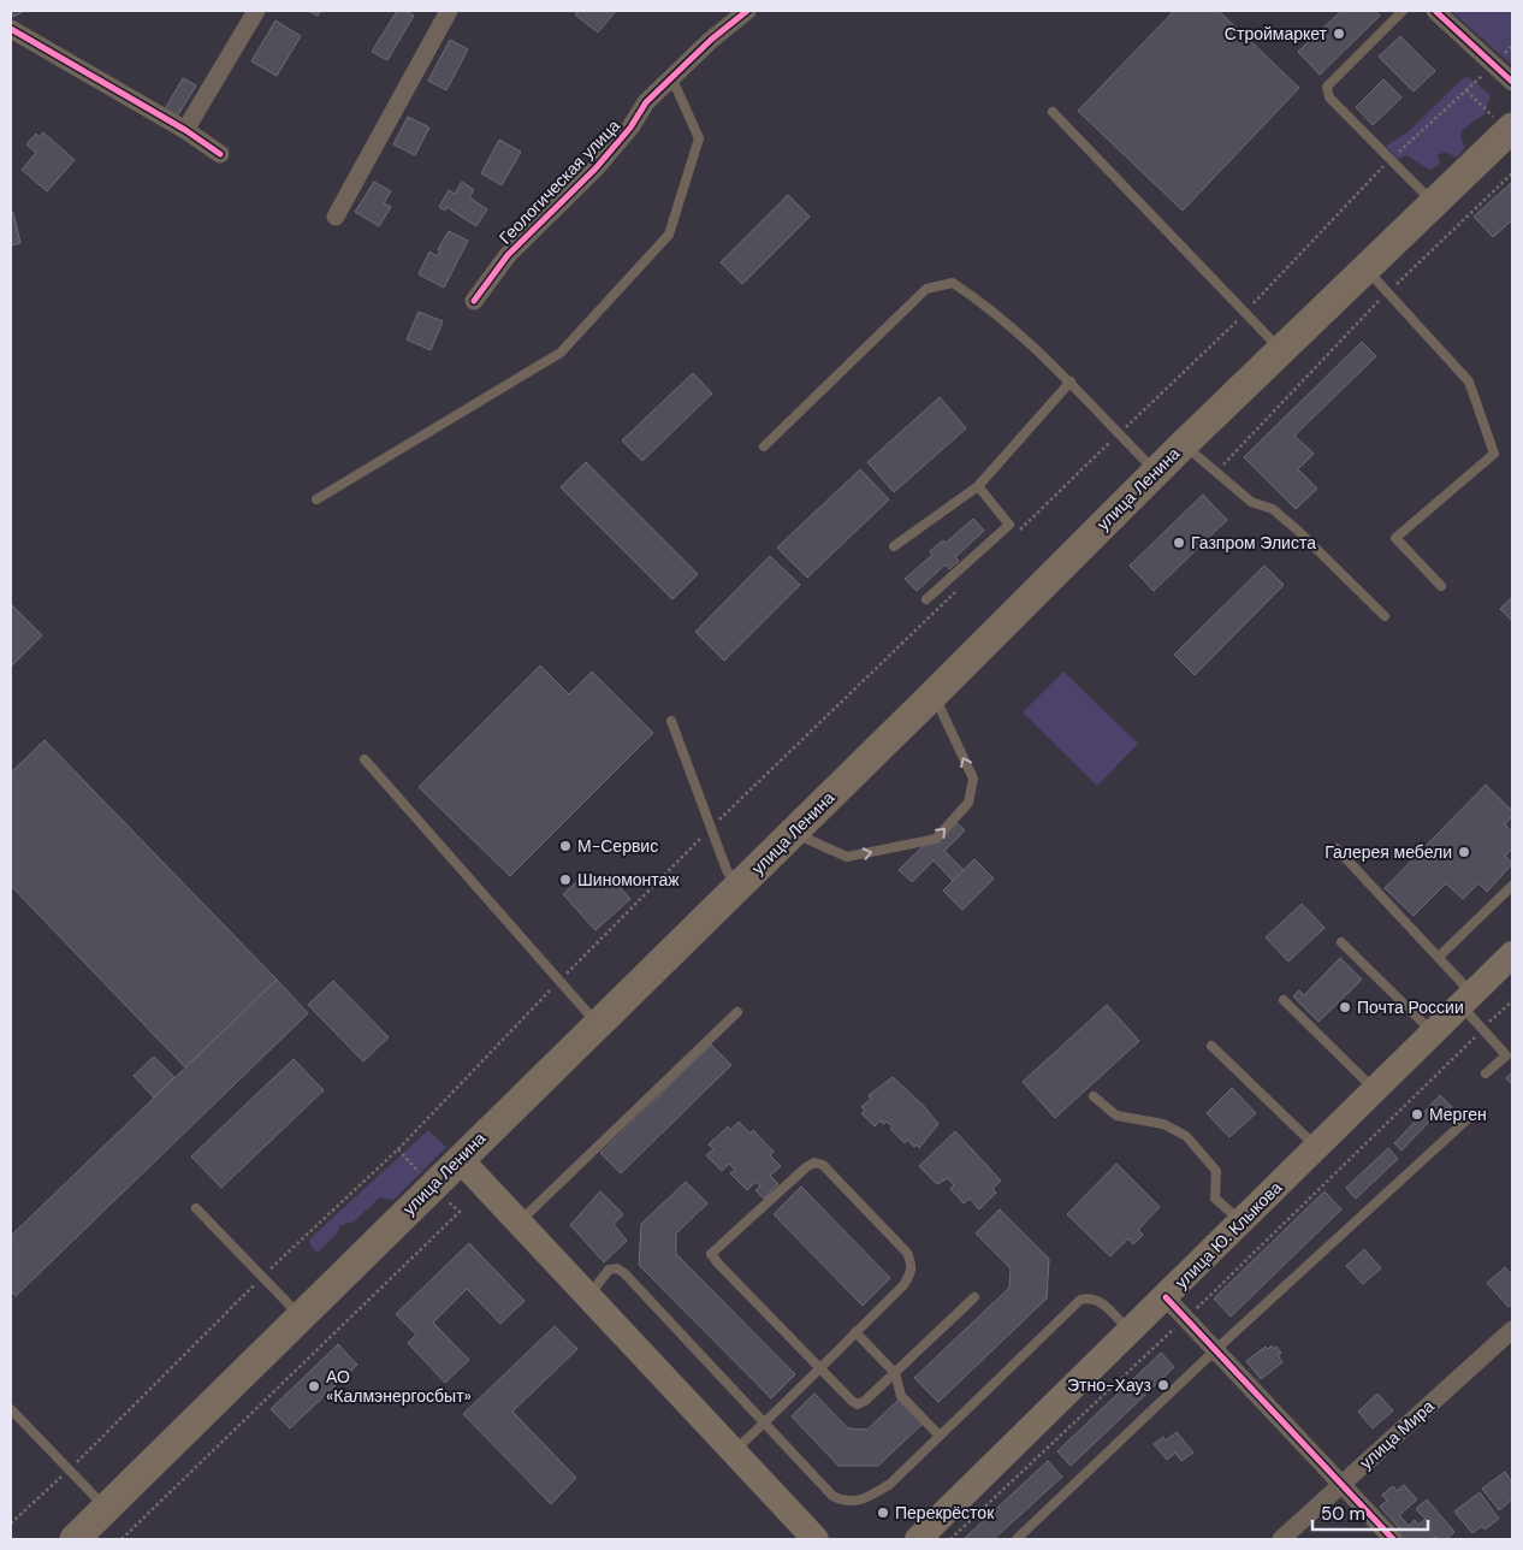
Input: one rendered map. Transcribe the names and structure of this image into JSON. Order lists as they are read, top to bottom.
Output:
{
  "streets": {
    "main road": ["улица Ленина", "улица Ю. Клыкова"],
    "street": ["Геологическая улица", "улица Мира"]
  },
  "places": [
    "Строймаркет",
    "Газпром Элиста",
    "М-Сервис",
    "Галерея мебели",
    "Шиномонтаж",
    "Почта России",
    "Мерген",
    "Этно-Хауз",
    "АО «Калмэнергосбыт»",
    "Перекрёсток"
  ],
  "scale_bar": "50 m"
}
